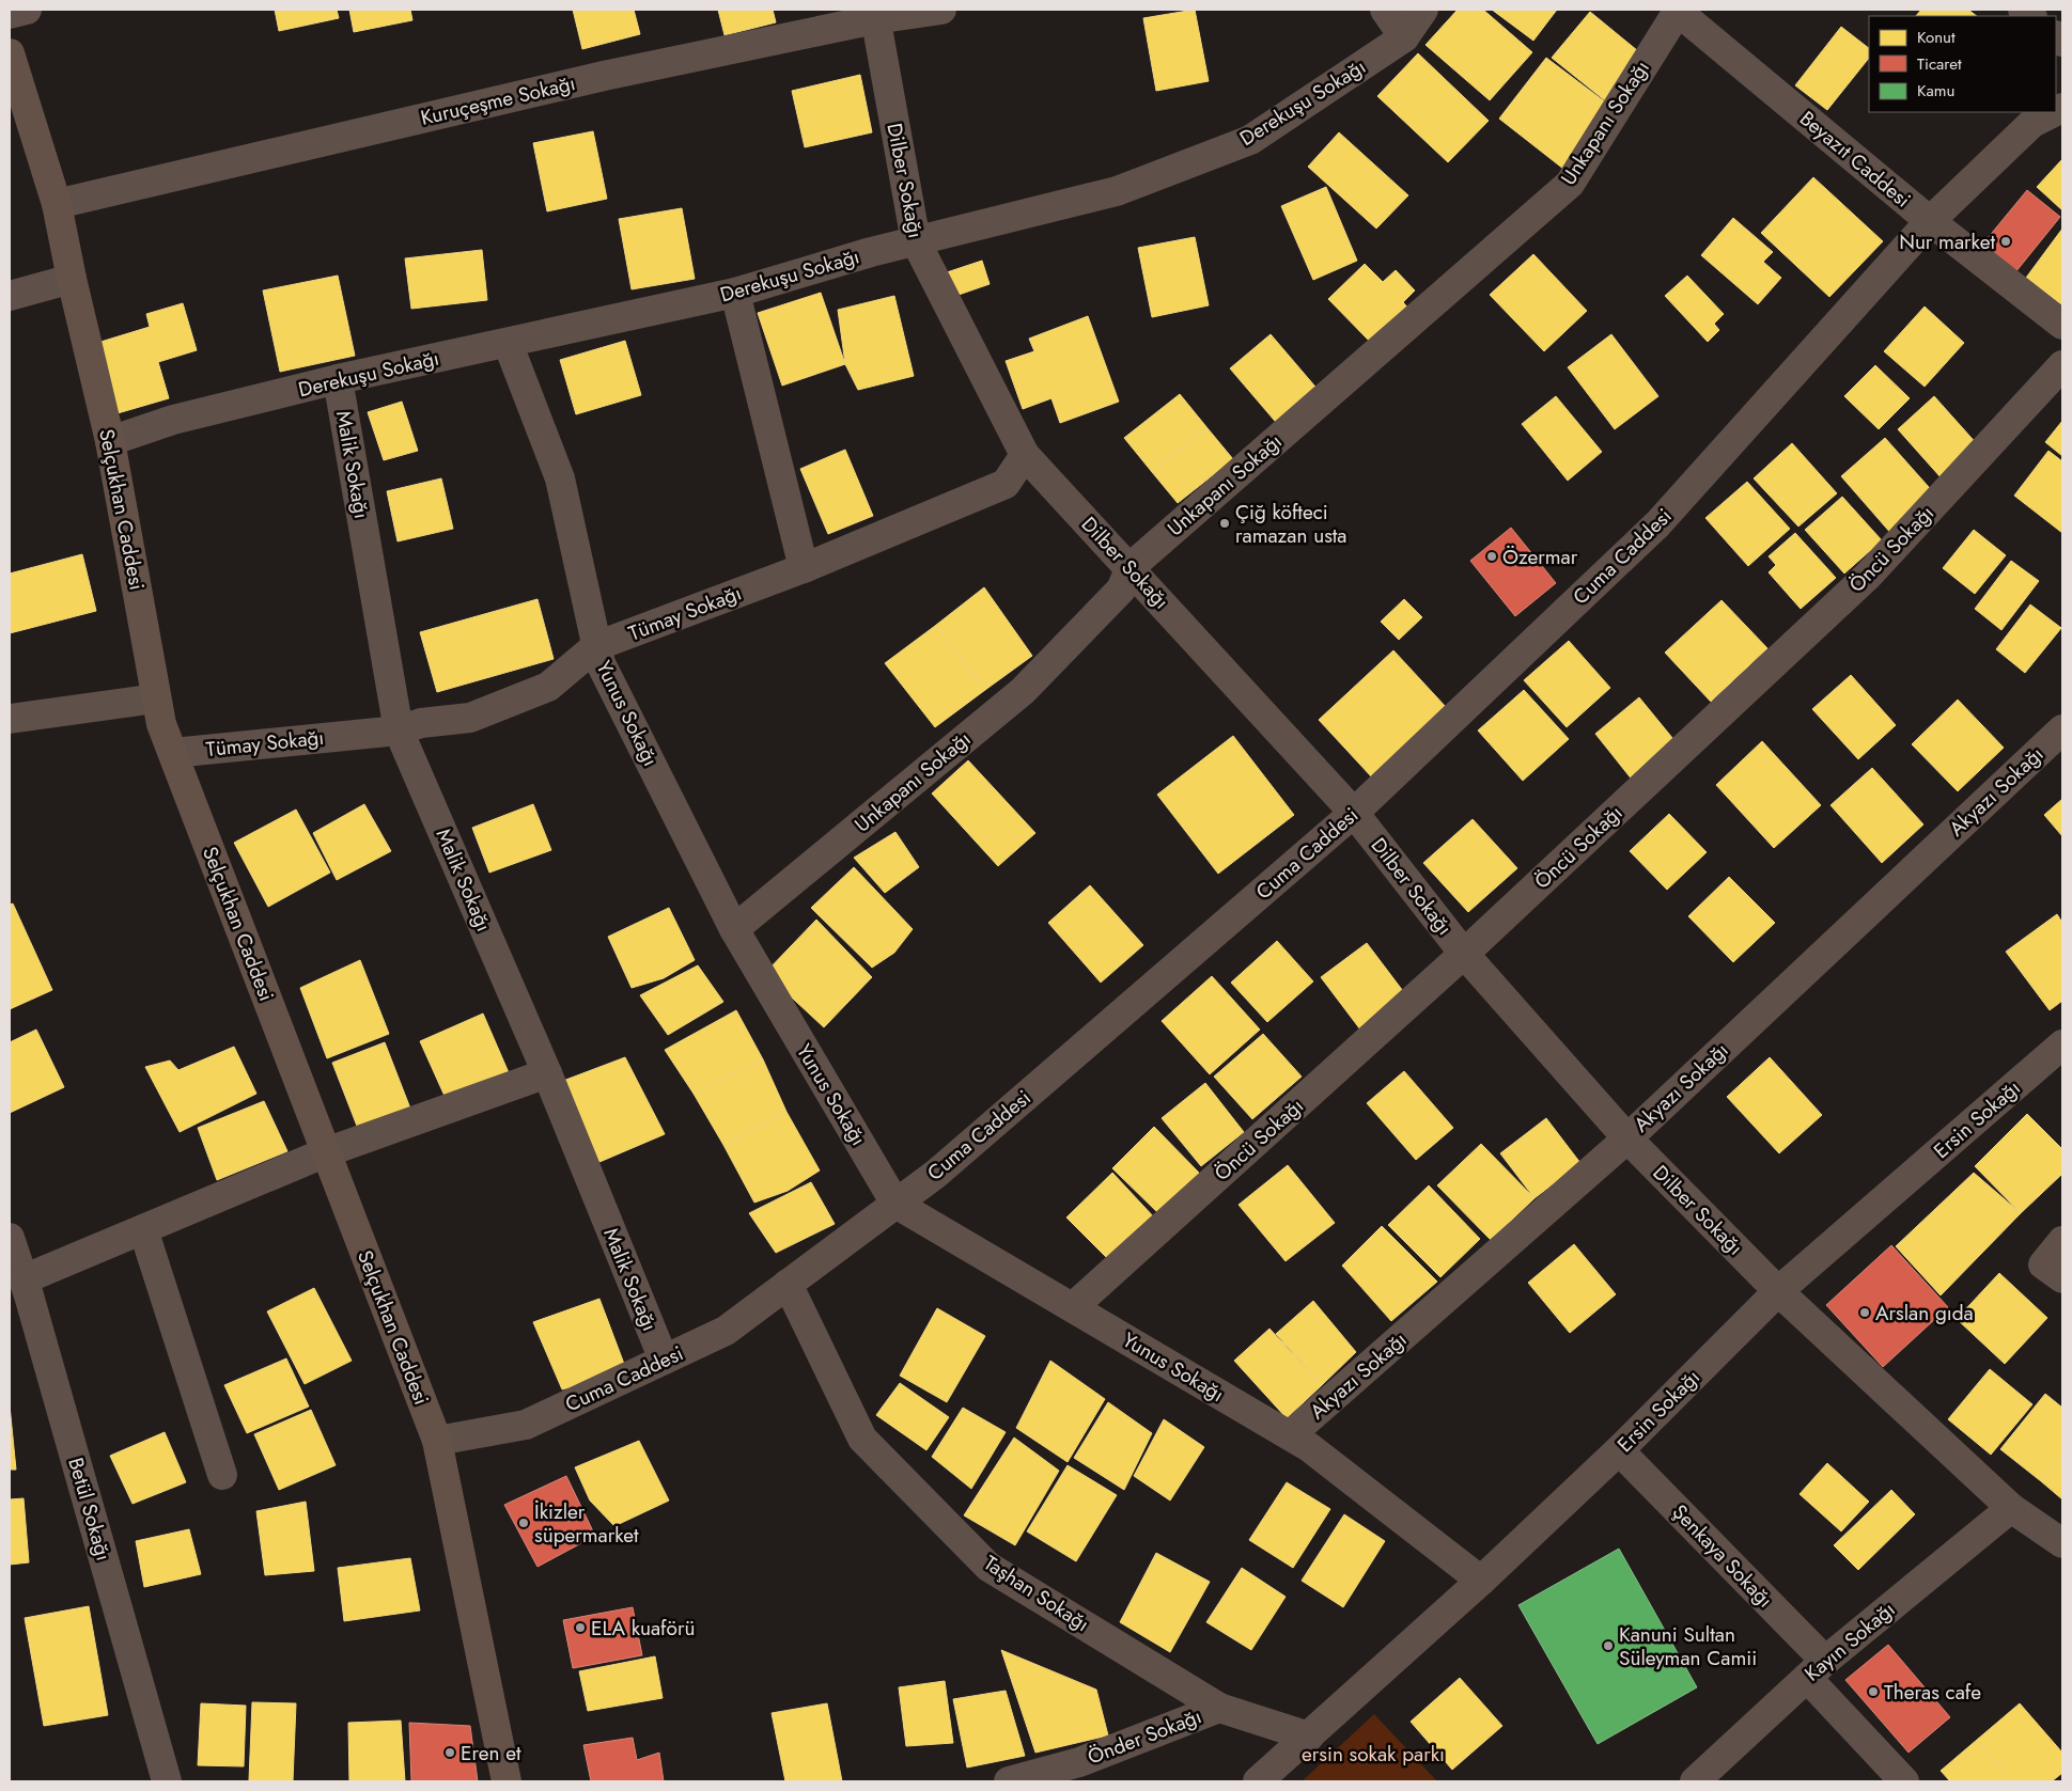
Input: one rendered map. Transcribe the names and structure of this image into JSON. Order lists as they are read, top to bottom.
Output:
{
  "streets": {
    "street": [
      "Kuruçeşme Sokağı",
      "Derekuşu Sokağı",
      "Unkapanı Sokağı",
      "Beyazıt Caddesi",
      "Dilber Sokağı",
      "Malik Sokağı",
      "Selçukhan Caddesi",
      "Öncü Sokağı",
      "Cuma Caddesi",
      "Tümay Sokağı",
      "Yunus Sokağı",
      "Akyazı Sokağı",
      "Ersin Sokağı",
      "Betül Sokağı",
      "Şenkaya Sokağı",
      "Taşhan Sokağı",
      "Kayın Sokağı",
      "Önder Sokağı"
    ]
  },
  "crossings": [
    ["Kuruçeşme Sokağı", "Dilber Sokağı"],
    ["Kuruçeşme Sokağı", "Selçukhan Caddesi"],
    ["Derekuşu Sokağı", "Dilber Sokağı"],
    ["Derekuşu Sokağı", "Malik Sokağı"],
    ["Derekuşu Sokağı", "Selçukhan Caddesi"],
    ["Derekuşu Sokağı", "Yunus Sokağı"],
    ["Unkapanı Sokağı", "Beyazıt Caddesi"],
    ["Unkapanı Sokağı", "Dilber Sokağı"],
    ["Unkapanı Sokağı", "Yunus Sokağı"],
    ["Beyazıt Caddesi", "Cuma Caddesi"],
    ["Dilber Sokağı", "Öncü Sokağı"],
    ["Dilber Sokağı", "Cuma Caddesi"],
    ["Dilber Sokağı", "Tümay Sokağı"],
    ["Dilber Sokağı", "Akyazı Sokağı"],
    ["Dilber Sokağı", "Ersin Sokağı"],
    ["Dilber Sokağı", "Kayın Sokağı"],
    ["Malik Sokağı", "Cuma Caddesi"],
    ["Malik Sokağı", "Tümay Sokağı"],
    ["Selçukhan Caddesi", "Cuma Caddesi"],
    ["Selçukhan Caddesi", "Tümay Sokağı"],
    ["Öncü Sokağı", "Yunus Sokağı"],
    ["Cuma Caddesi", "Yunus Sokağı"],
    ["Cuma Caddesi", "Taşhan Sokağı"],
    ["Tümay Sokağı", "Yunus Sokağı"],
    ["Yunus Sokağı", "Akyazı Sokağı"],
    ["Yunus Sokağı", "Ersin Sokağı"],
    ["Ersin Sokağı", "Şenkaya Sokağı"],
    ["Ersin Sokağı", "Taşhan Sokağı"],
    ["Şenkaya Sokağı", "Kayın Sokağı"],
    ["Taşhan Sokağı", "Önder Sokağı"]
  ],
  "parks": ["ersin sokak parkı"],
  "places": [
    "Nur market",
    "Çiğ köfteci ramazan usta",
    "Özermar",
    "Arslan gıda",
    "İkizler süpermarket",
    "ELA kuaförü",
    "Kanuni Sultan Süleyman Camii",
    "Theras cafe",
    "Eren et"
  ],
  "legend": ["Konut", "Ticaret", "Kamu"]
}
